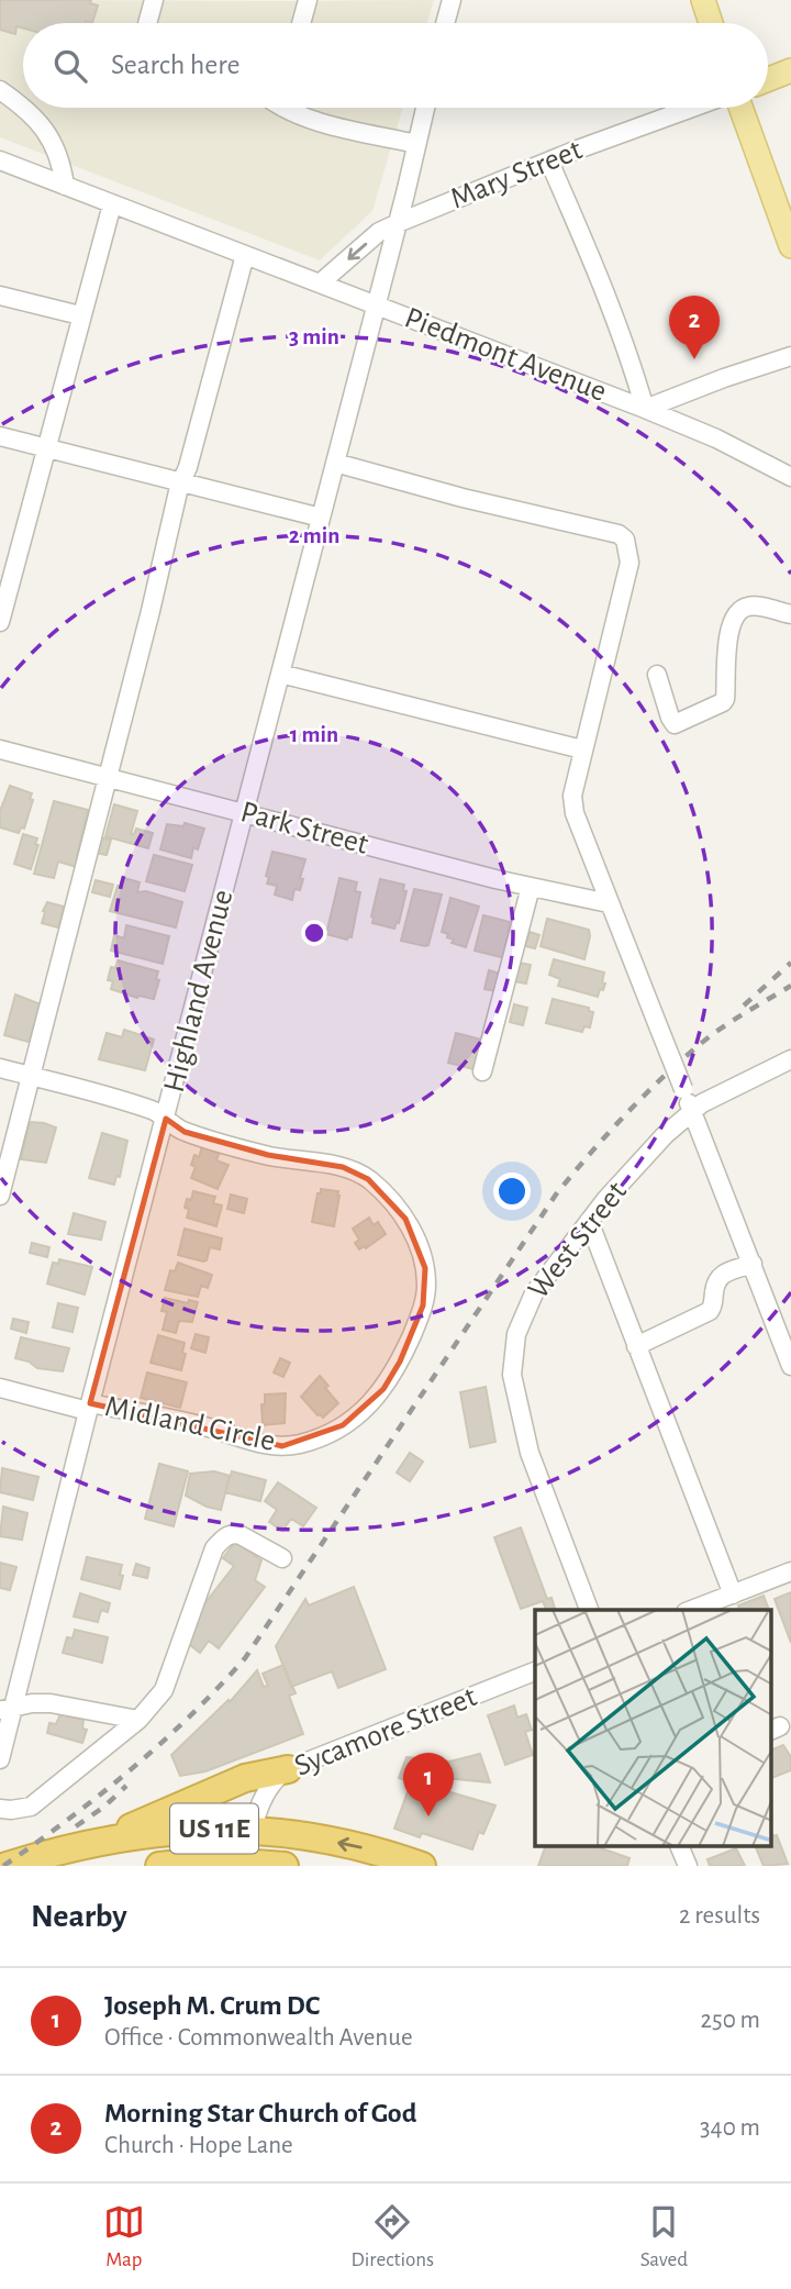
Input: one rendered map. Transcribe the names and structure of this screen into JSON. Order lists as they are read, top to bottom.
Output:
{
  "streets": {
    "highway": ["US 11E"],
    "street": [
      "Mary Street",
      "Piedmont Avenue",
      "Park Street",
      "Highland Avenue",
      "West Street",
      "Midland Circle",
      "Sycamore Street"
    ]
  },
  "crossings": [
    ["Mary Street", "Piedmont Avenue"],
    ["Mary Street", "Highland Avenue"],
    ["Piedmont Avenue", "Highland Avenue"],
    ["Park Street", "Highland Avenue"],
    ["Highland Avenue", "Midland Circle"],
    ["Sycamore Street", "US 11E"]
  ],
  "page": {
    "search": "Search here",
    "pins": ["2", "1"],
    "heading": ["Nearby", "2 results"],
    "list": [
      {
        "mark": "1",
        "name": "Joseph M. Crum DC",
        "note": "Office · Commonwealth Avenue",
        "value": "250 m"
      },
      {
        "mark": "2",
        "name": "Morning Star Church of God",
        "note": "Church · Hope Lane",
        "value": "340 m"
      }
    ],
    "nav": ["Map", "Directions", "Saved"]
  },
  "rings": ["3 min", "2 min", "1 min"]
}
